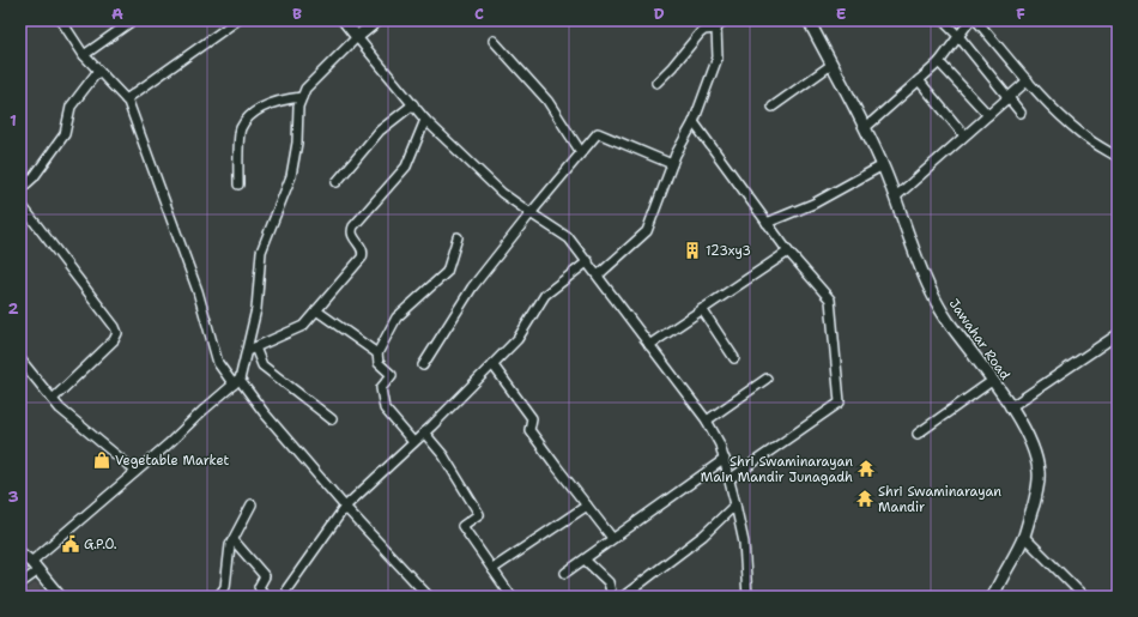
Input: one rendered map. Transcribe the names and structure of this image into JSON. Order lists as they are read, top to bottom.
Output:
{
  "streets": {
    "street": ["Jawahar Road"]
  },
  "places": {
    "building": ["123xy3"],
    "shop": ["Vegetable Market"],
    "temple": ["Shri Swaminarayan Main Mandir Junagadh", "Shri Swaminarayan Mandir"],
    "public building": ["G.P.O."]
  },
  "grid": {
    "columns": [
      "A",
      "B",
      "C",
      "D",
      "E",
      "F"
    ],
    "rows": ["1", "2", "3"]
  }
}
